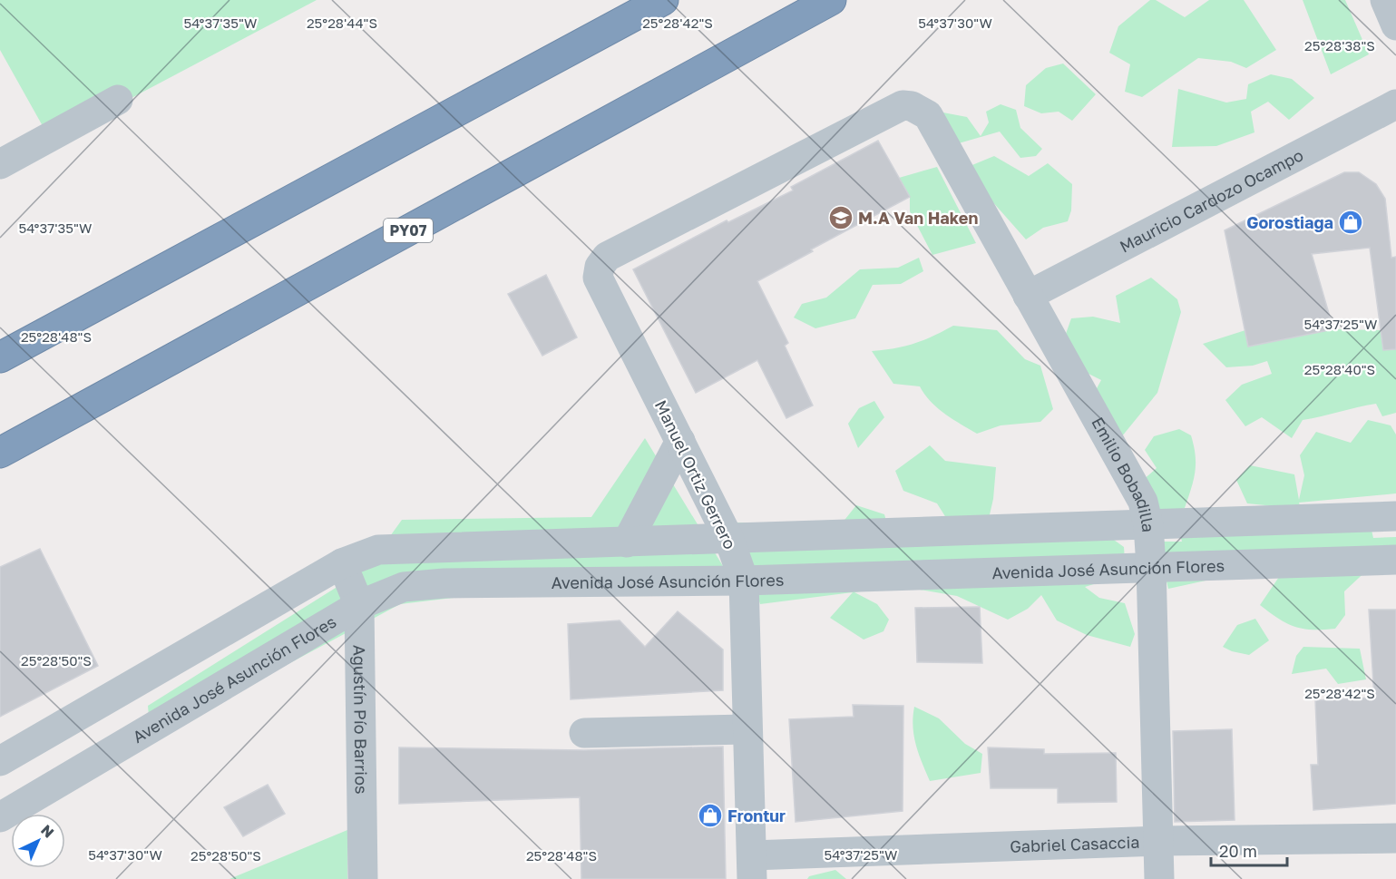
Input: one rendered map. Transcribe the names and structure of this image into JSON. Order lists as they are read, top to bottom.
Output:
{
  "streets": {
    "highway": ["PY07"],
    "street": [
      "Mauricio Cardozo Ocampo",
      "Manuel Ortiz Gerrero",
      "Emilio Bobadilla",
      "Avenida José Asunción Flores",
      "Agustín Pío Barrios",
      "Gabriel Casaccia"
    ]
  },
  "crossings": [
    ["Mauricio Cardozo Ocampo", "Emilio Bobadilla"],
    ["Manuel Ortiz Gerrero", "Emilio Bobadilla"],
    ["Manuel Ortiz Gerrero", "Avenida José Asunción Flores"],
    ["Manuel Ortiz Gerrero", "Gabriel Casaccia"],
    ["Emilio Bobadilla", "Avenida José Asunción Flores"],
    ["Emilio Bobadilla", "Gabriel Casaccia"],
    ["Avenida José Asunción Flores", "Agustín Pío Barrios"]
  ],
  "places": {
    "school or university": ["M.A Van Haken"],
    "shop": ["Gorostiaga", "Frontur"]
  },
  "scale_bar": "20 m",
  "north": "top right",
  "coordinates": [
    "25°28'44\"S",
    "25°28'42\"S",
    "54°37'35\"W",
    "54°37'30\"W",
    "25°28'38\"S",
    "54°37'25\"W",
    "25°28'48\"S",
    "25°28'40\"S",
    "25°28'50\"S"
  ]
}
